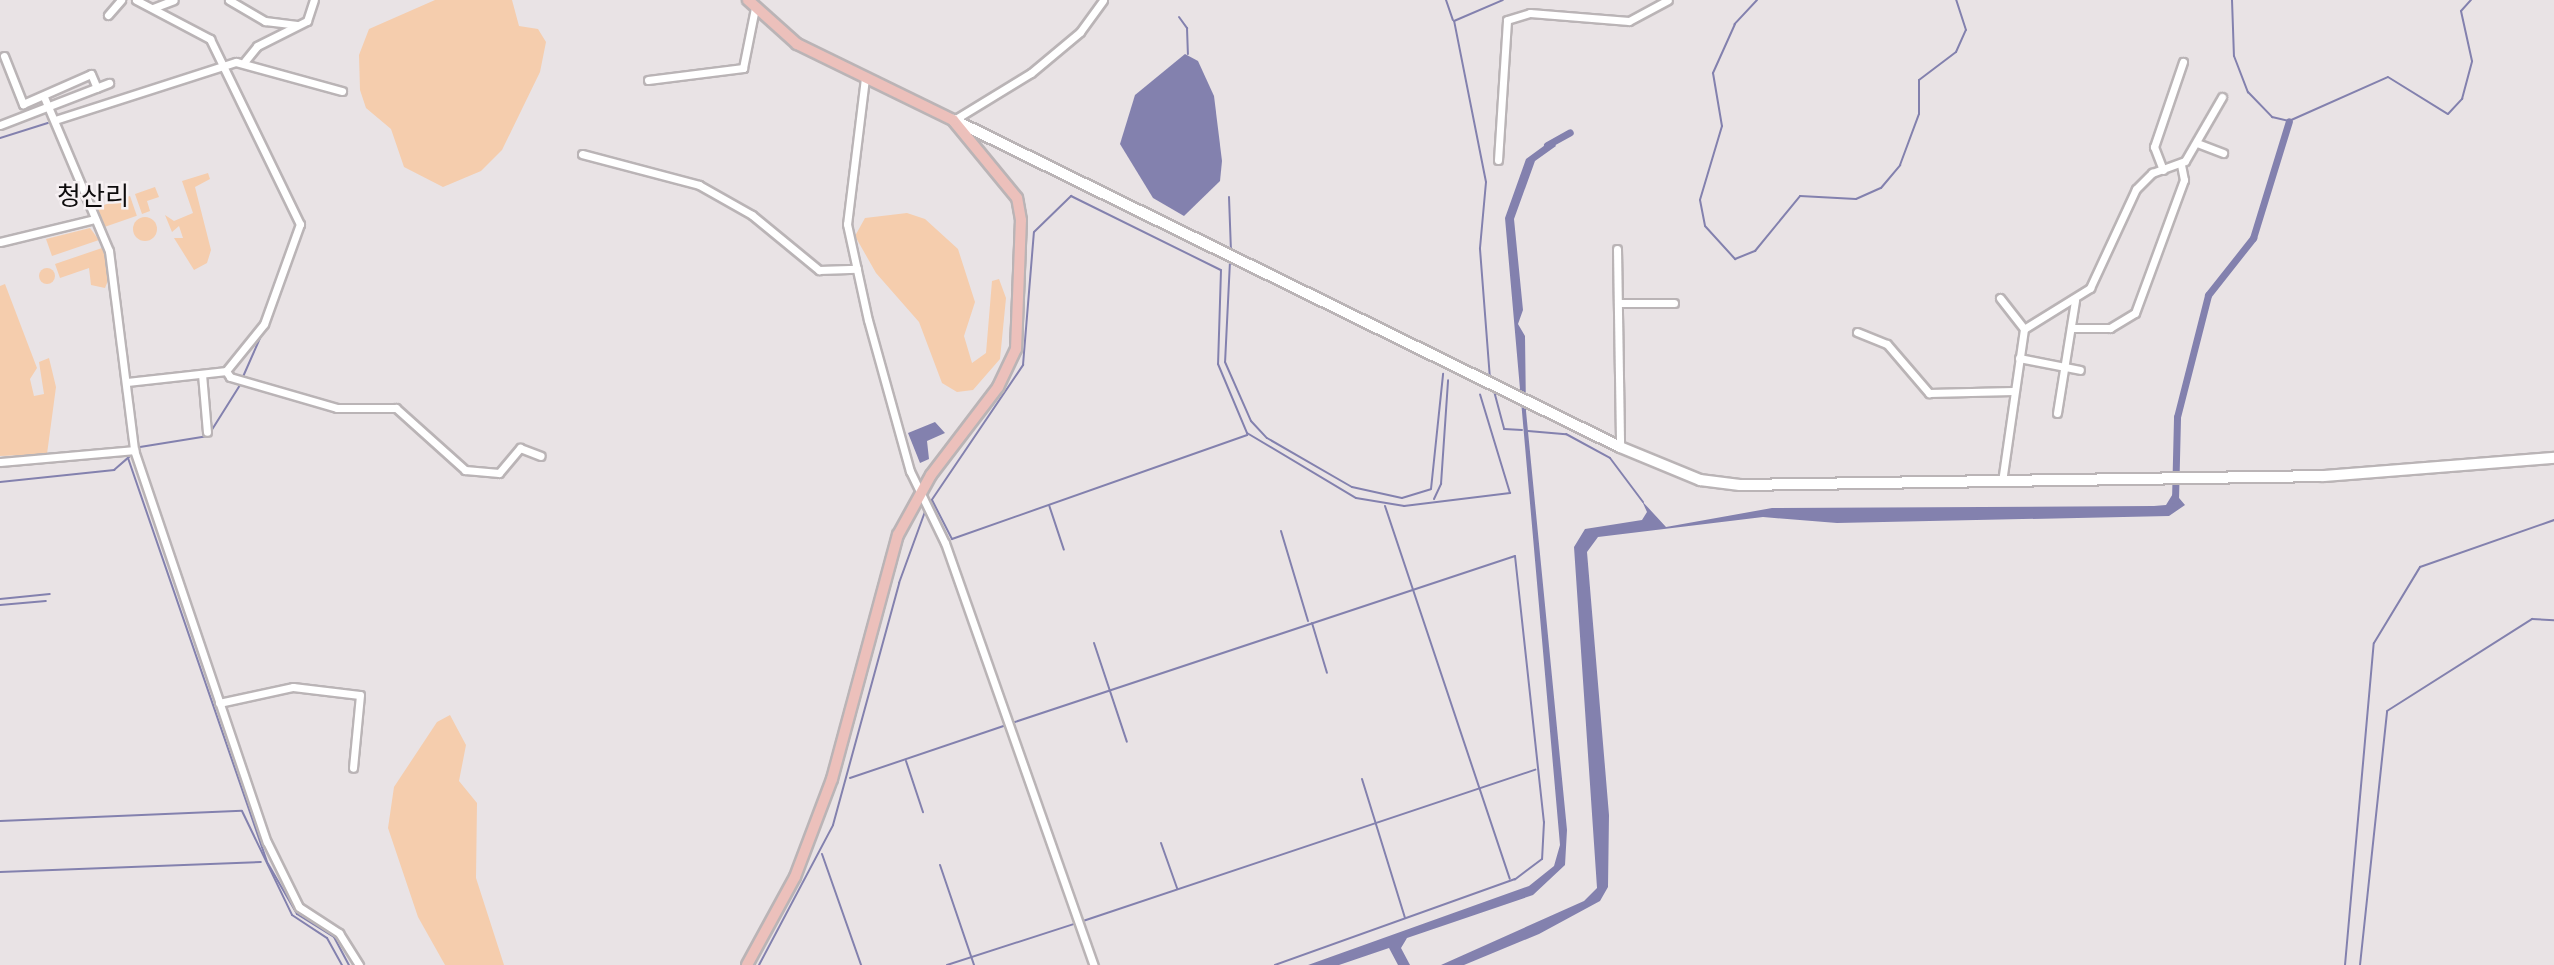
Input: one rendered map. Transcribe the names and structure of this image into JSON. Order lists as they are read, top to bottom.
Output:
{
  "districts": ["청산리"]
}
